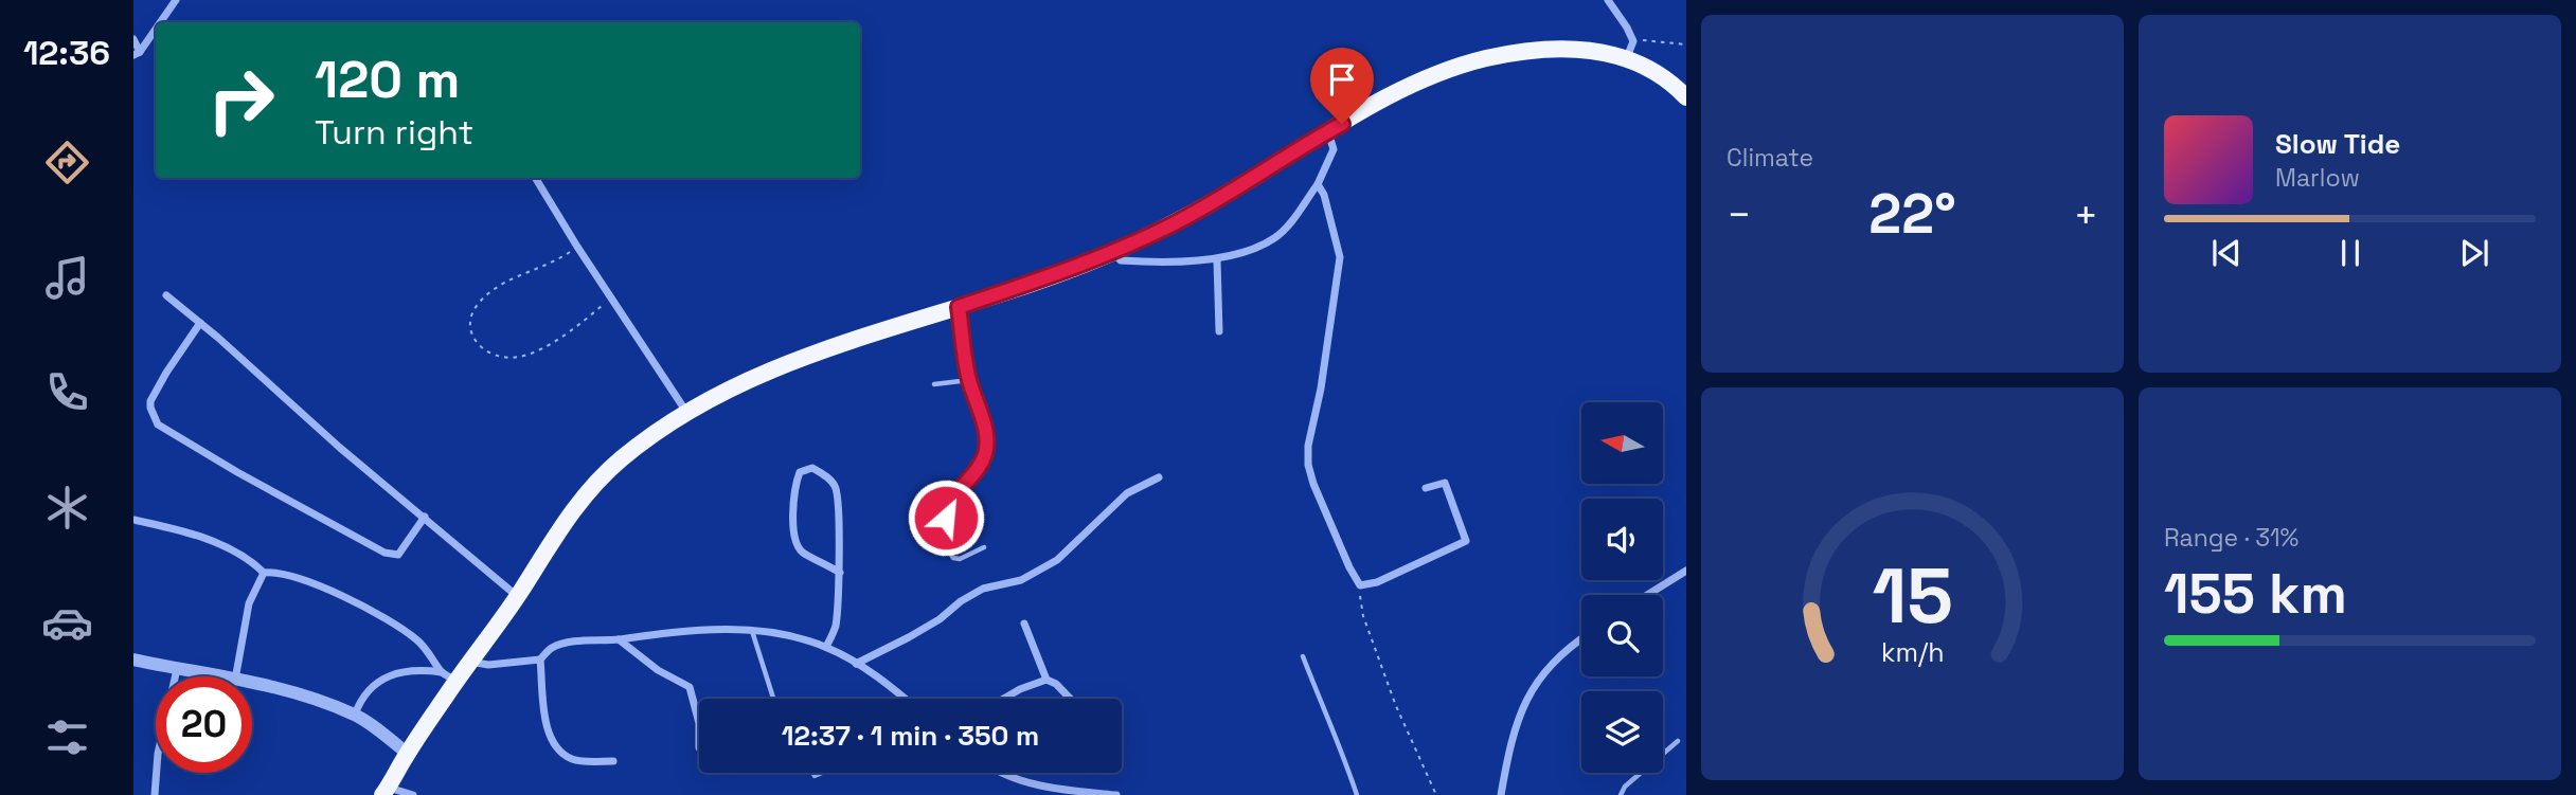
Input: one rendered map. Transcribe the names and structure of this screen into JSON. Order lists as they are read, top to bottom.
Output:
{
  "north": "left",
  "page": {
    "tabs": "12:36",
    "tile": [
      "Climate",
      ["Range · 31%", "155 km"]
    ],
    "turn": ["120 m", "Turn right"],
    "song": ["Slow Tide", "Marlow"],
    "heat": ["−", "22°", "+"],
    "limit": "20",
    "trip": "12:37 · 1 min · 350 m",
    "gauge": ["15", "km/h"]
  }
}
